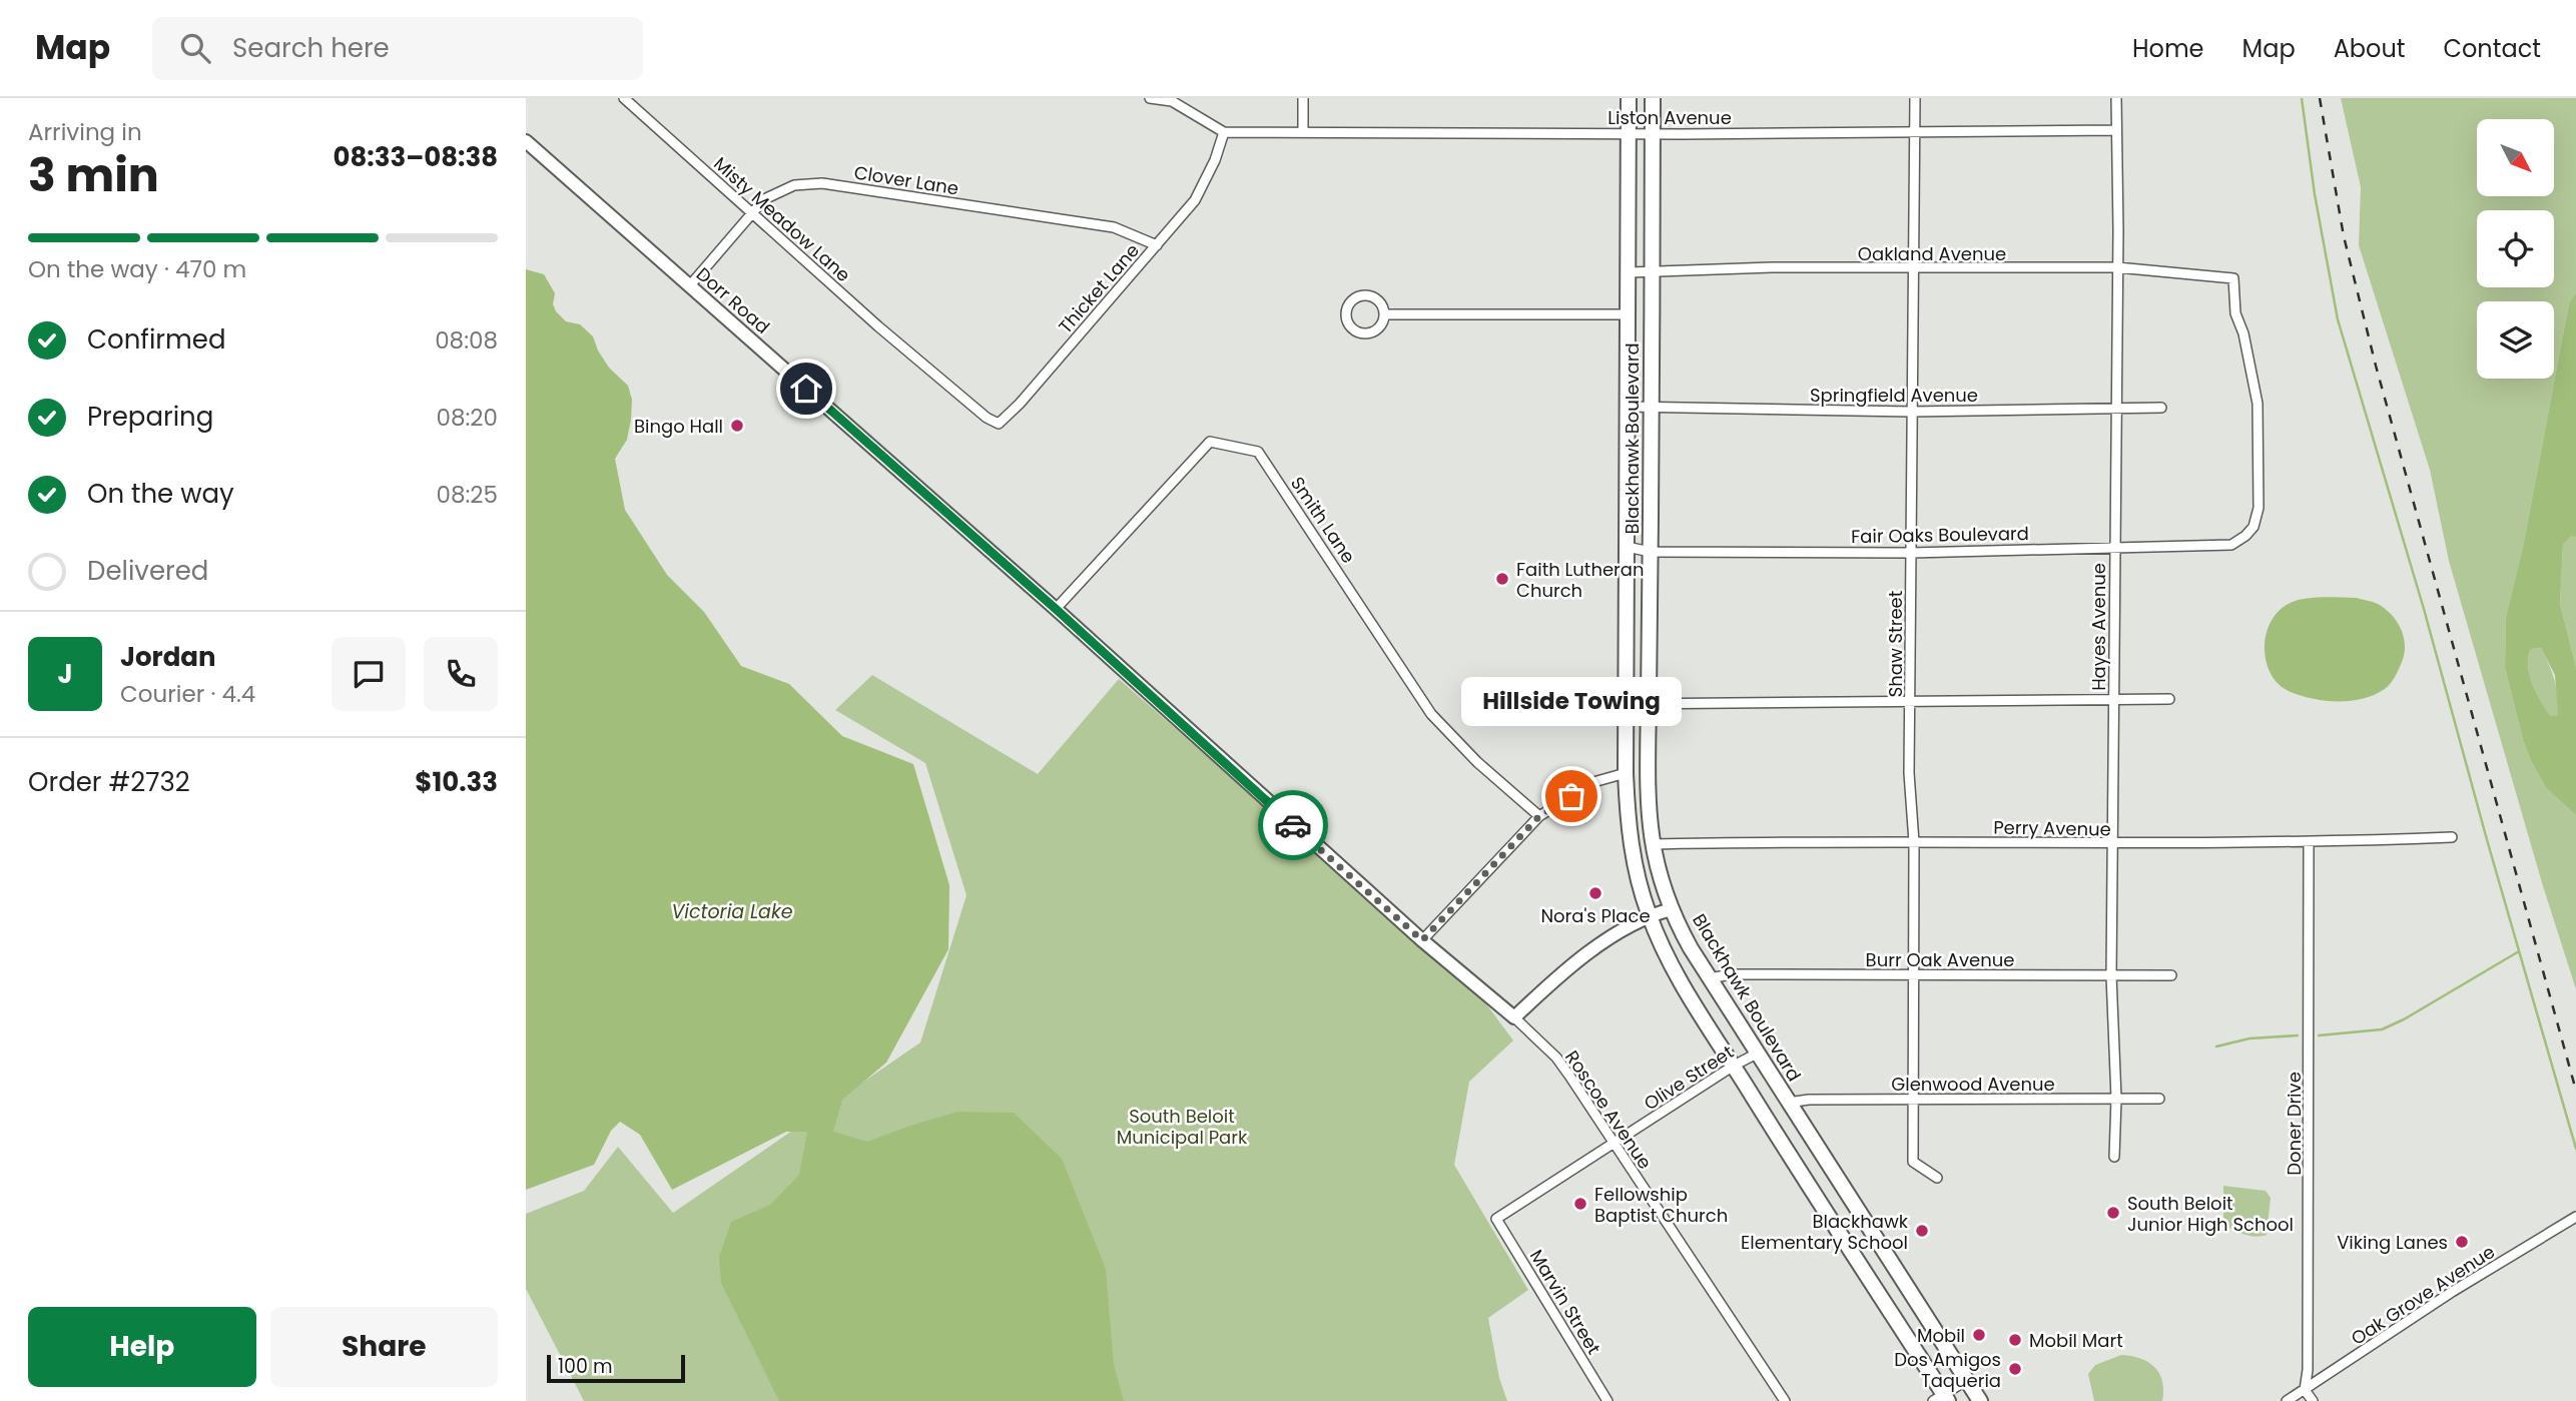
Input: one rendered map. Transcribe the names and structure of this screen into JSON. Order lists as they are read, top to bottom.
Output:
{
  "streets": {
    "main road": ["Blackhawk Boulevard"],
    "street": [
      "Liston Avenue",
      "Clover Lane",
      "Misty Meadow Lane",
      "Oakland Avenue",
      "Thicket Lane",
      "Dorr Road",
      "Springfield Avenue",
      "Smith Lane",
      "Fair Oaks Boulevard",
      "Hayes Avenue",
      "Shaw Street",
      "Perry Avenue",
      "Burr Oak Avenue",
      "Olive Street",
      "Glenwood Avenue",
      "Roscoe Avenue",
      "Doner Drive",
      "Oak Grove Avenue",
      "Marvin Street"
    ]
  },
  "crossings": [
    ["Liston Avenue", "Thicket Lane"],
    ["Liston Avenue", "Blackhawk Boulevard"],
    ["Liston Avenue", "Hayes Avenue"],
    ["Liston Avenue", "Shaw Street"],
    ["Clover Lane", "Misty Meadow Lane"],
    ["Clover Lane", "Thicket Lane"],
    ["Clover Lane", "Dorr Road"],
    ["Misty Meadow Lane", "Thicket Lane"],
    ["Oakland Avenue", "Blackhawk Boulevard"],
    ["Oakland Avenue", "Fair Oaks Boulevard"],
    ["Oakland Avenue", "Hayes Avenue"],
    ["Oakland Avenue", "Shaw Street"],
    ["Dorr Road", "Smith Lane"],
    ["Dorr Road", "Roscoe Avenue"],
    ["Springfield Avenue", "Blackhawk Boulevard"],
    ["Springfield Avenue", "Hayes Avenue"],
    ["Springfield Avenue", "Shaw Street"],
    ["Blackhawk Boulevard", "Fair Oaks Boulevard"],
    ["Blackhawk Boulevard", "Perry Avenue"],
    ["Blackhawk Boulevard", "Burr Oak Avenue"],
    ["Blackhawk Boulevard", "Olive Street"],
    ["Blackhawk Boulevard", "Glenwood Avenue"],
    ["Fair Oaks Boulevard", "Hayes Avenue"],
    ["Fair Oaks Boulevard", "Shaw Street"],
    ["Hayes Avenue", "Perry Avenue"],
    ["Hayes Avenue", "Burr Oak Avenue"],
    ["Hayes Avenue", "Glenwood Avenue"],
    ["Shaw Street", "Perry Avenue"],
    ["Shaw Street", "Burr Oak Avenue"],
    ["Shaw Street", "Glenwood Avenue"],
    ["Perry Avenue", "Doner Drive"],
    ["Olive Street", "Roscoe Avenue"],
    ["Olive Street", "Marvin Street"],
    ["Doner Drive", "Oak Grove Avenue"]
  ],
  "water": ["Victoria Lake"],
  "parks": ["South Beloit Municipal Park"],
  "places": [
    "Bingo Hall",
    "Faith Lutheran Church",
    "Hillside Towing",
    "Nora's Place",
    "Fellowship Baptist Church",
    "South Beloit Junior High School",
    "Blackhawk Elementary School",
    "Viking Lanes",
    "Mobil",
    "Mobil Mart",
    "Dos Amigos Taqueria"
  ],
  "scale_bar": "100 m",
  "north": "bottom right",
  "page": {
    "header": "Map",
    "search": "Search here",
    "nav": [
      "Home",
      "Map",
      "About",
      "Contact"
    ],
    "heading": ["3 min", "Arriving in", "08:33–08:38"],
    "panel": [
      "Jordan",
      "Courier · 4.4",
      "Order #2732",
      "$10.33"
    ],
    "bar": "On the way · 470 m",
    "list": [
      ["Confirmed", "08:08"],
      ["Preparing", "08:20"],
      ["On the way", "08:25"],
      "Delivered"
    ],
    "round": "J",
    "bubble": "Hillside Towing",
    "buttons": ["Help", "Share"],
    "scale": "100 m"
  }
}
